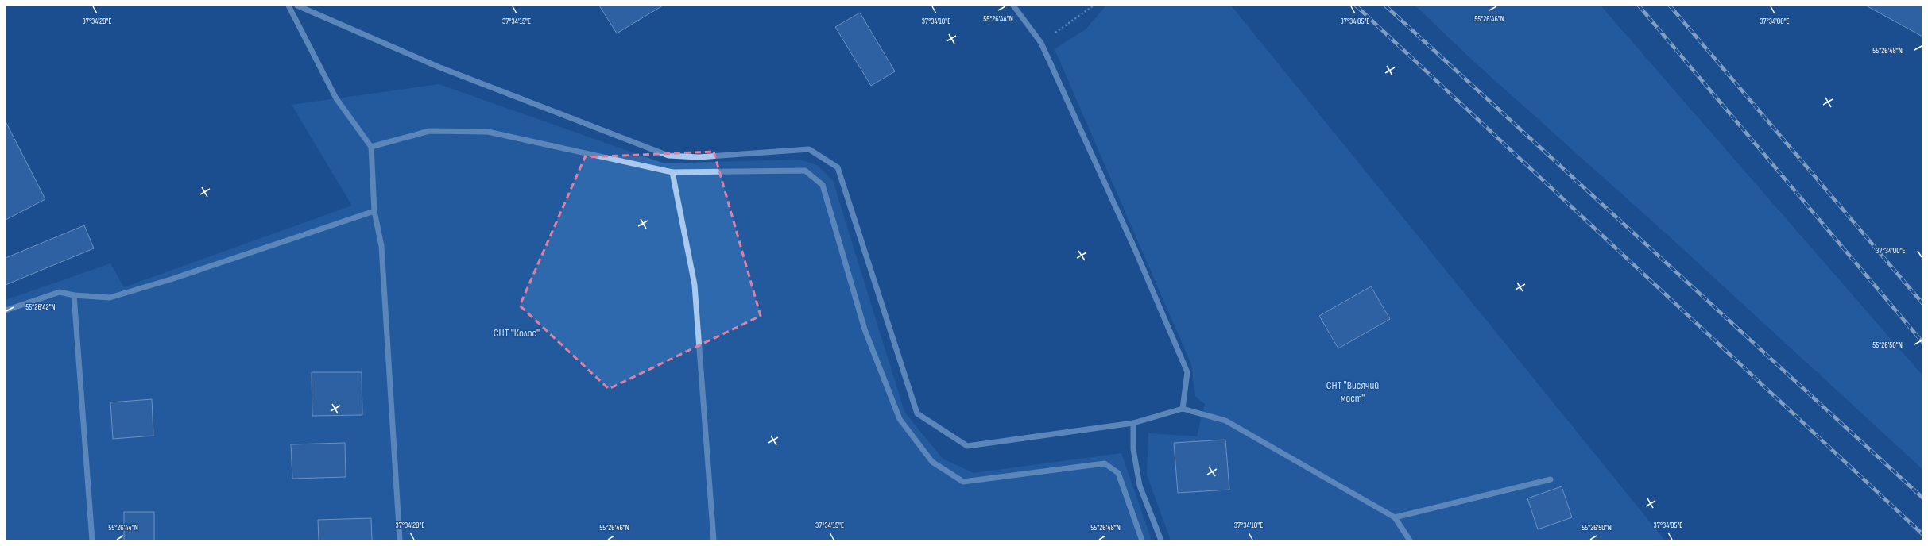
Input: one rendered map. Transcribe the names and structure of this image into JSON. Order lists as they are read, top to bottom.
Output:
{
  "parks": ["СНТ \"Колос\"", "СНТ \"Висячий мост\""],
  "coordinates": [
    "55°26'44\"N",
    "55°26'46\"N",
    "37°34'00\"E",
    "37°34'20\"E",
    "37°34'15\"E",
    "37°34'10\"E",
    "37°34'05\"E",
    "55°26'48\"N",
    "55°26'42\"N",
    "55°26'50\"N"
  ]
}
